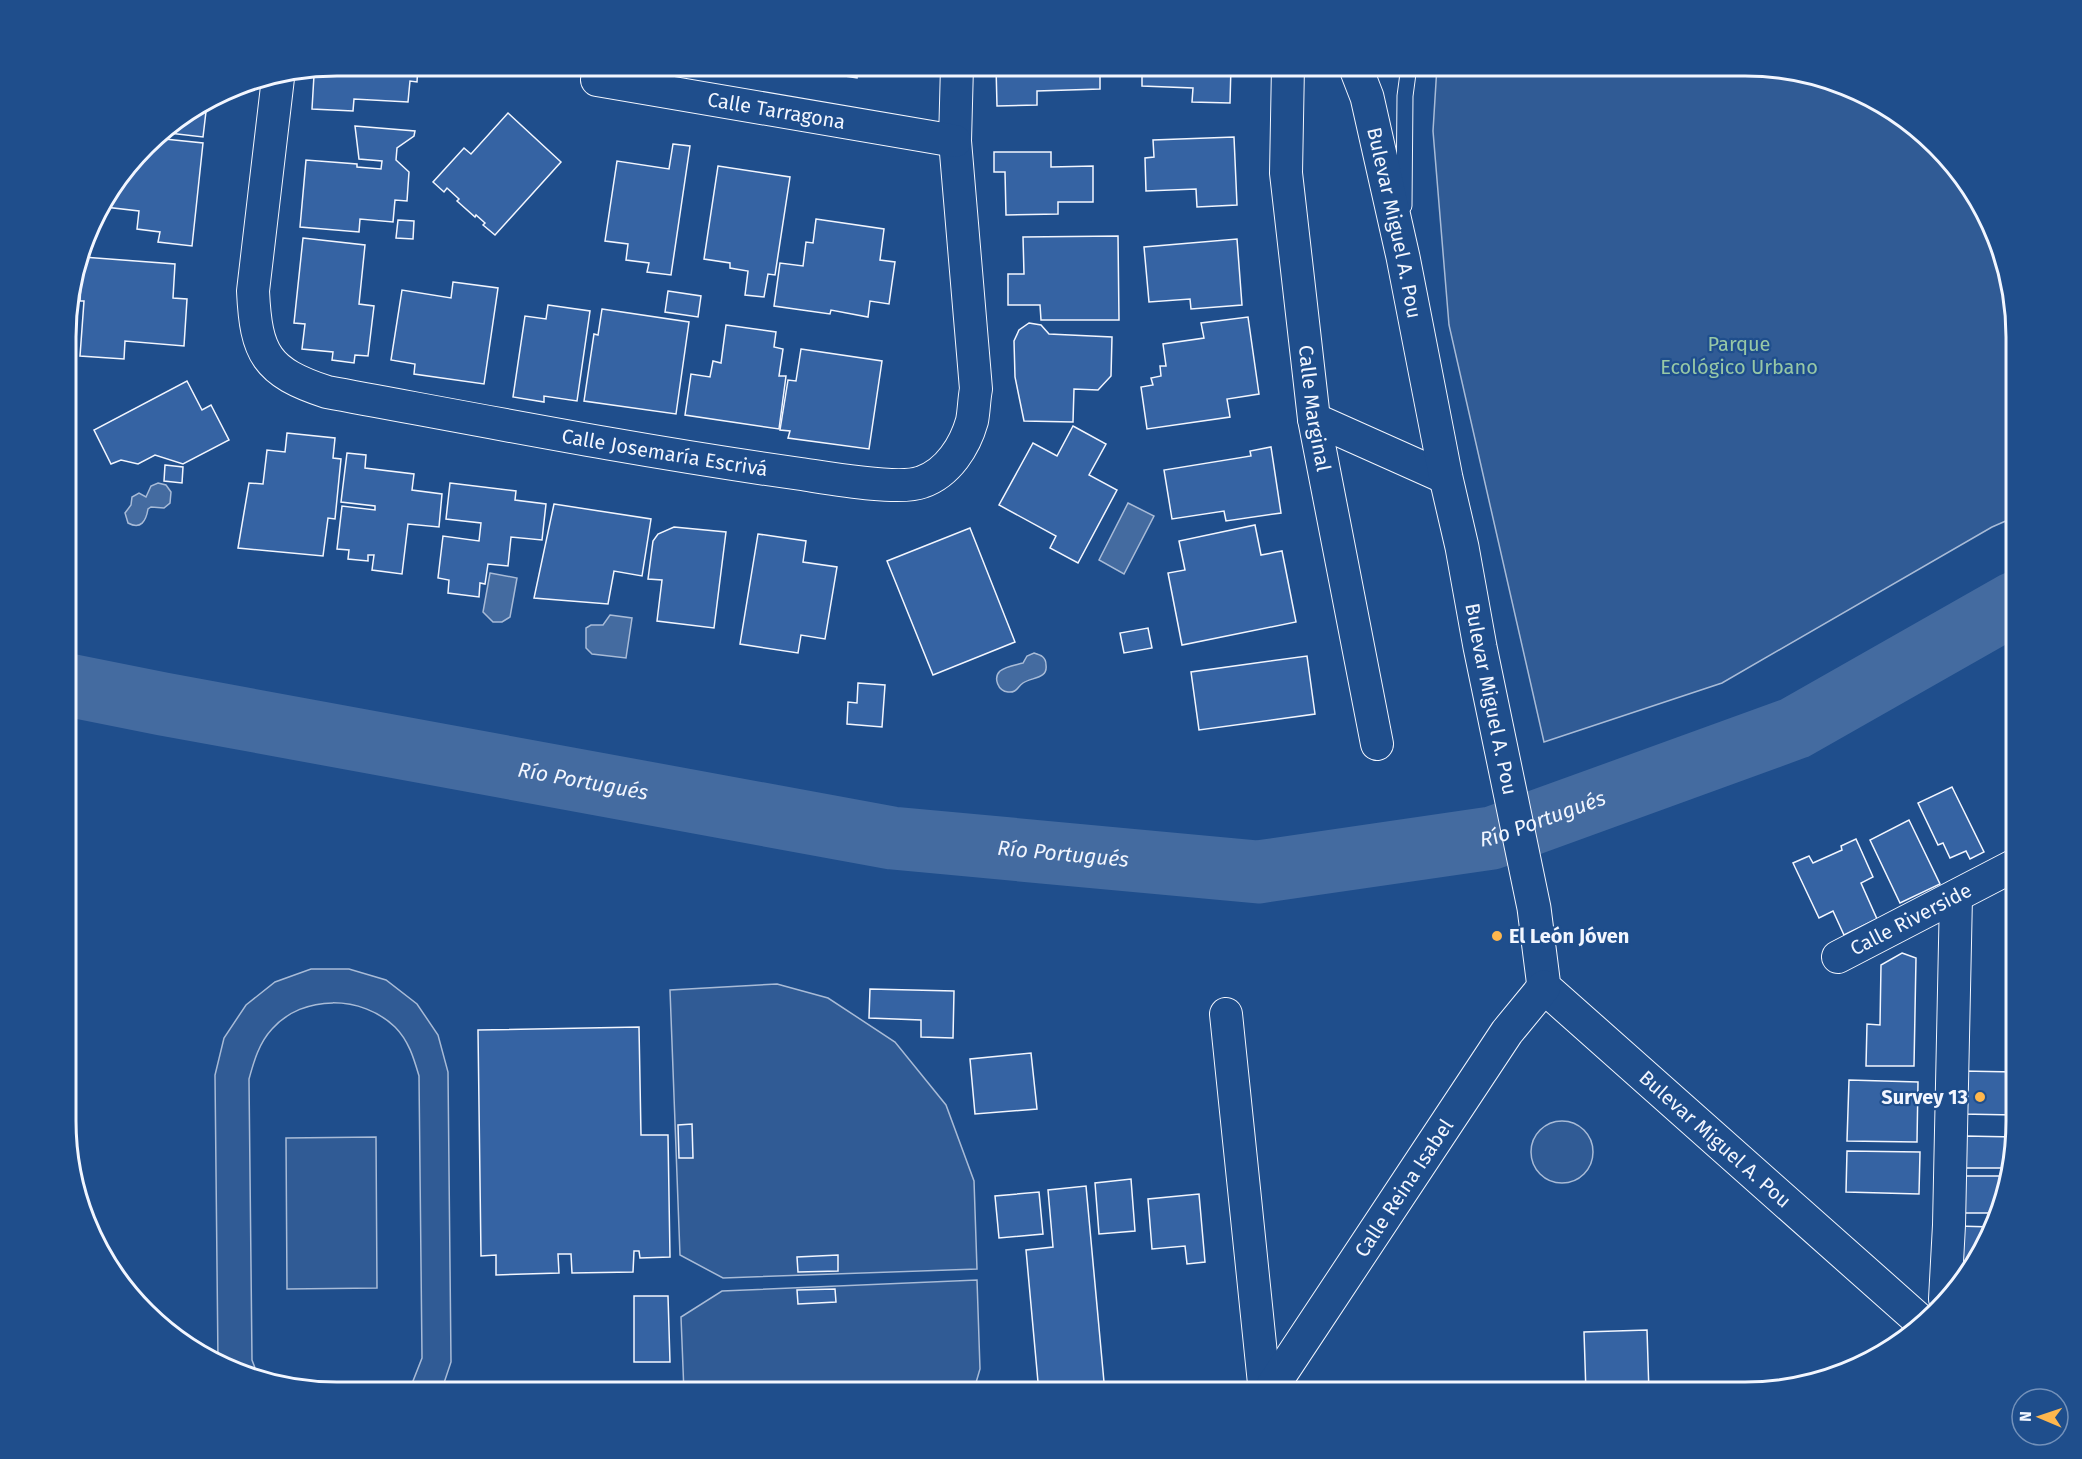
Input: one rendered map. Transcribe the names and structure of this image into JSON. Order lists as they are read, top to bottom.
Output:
{
  "streets": {
    "main road": ["Bulevar Miguel A. Pou", "Calle Reina Isabel"],
    "street": [
      "Calle Tarragona",
      "Calle Marginal",
      "Calle Josemaría Escrivá",
      "Calle Riverside"
    ]
  },
  "crossings": [
    ["Calle Tarragona", "Calle Josemaría Escrivá"],
    ["Bulevar Miguel A. Pou", "Calle Reina Isabel"]
  ],
  "water": ["Río Portugués"],
  "parks": ["Parque Ecológico Urbano"],
  "places": ["El León Jóven", "Survey 13"],
  "north": "left"
}
